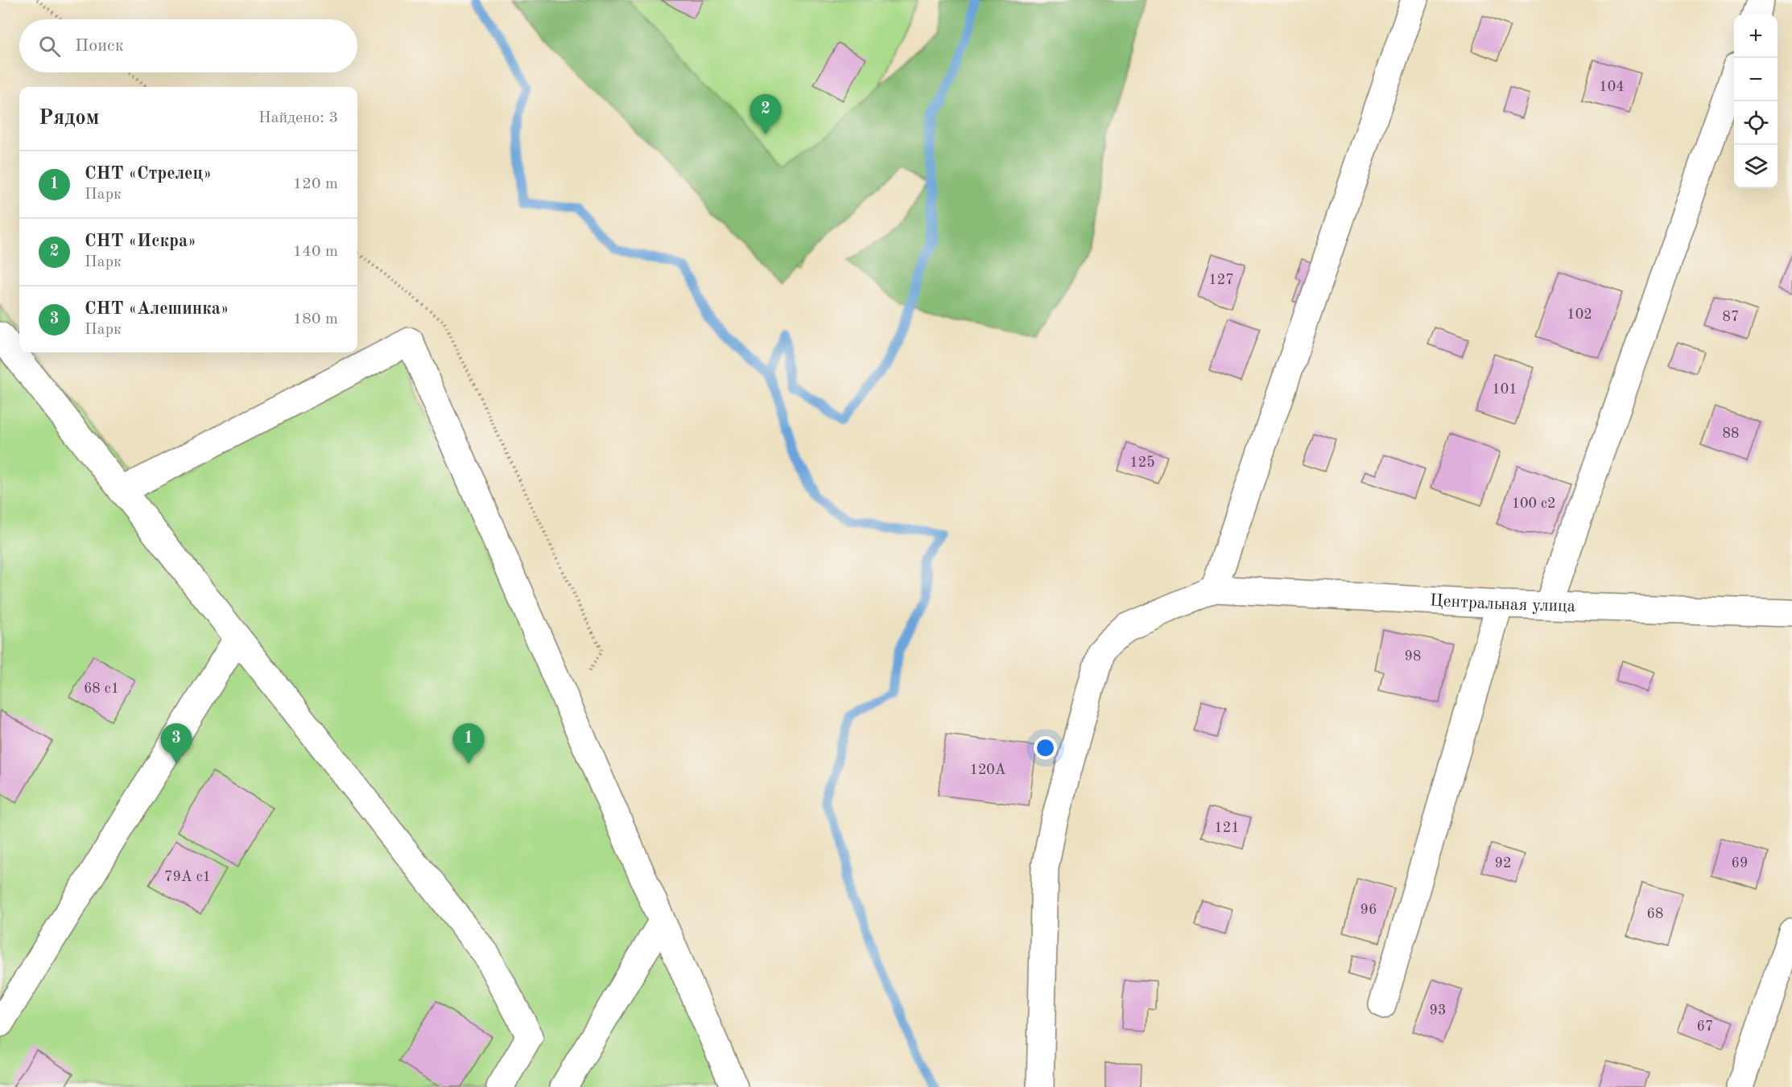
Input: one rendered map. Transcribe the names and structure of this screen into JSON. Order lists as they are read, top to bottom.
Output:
{
  "streets": {
    "street": ["Центральная улица"]
  },
  "house_numbers": [
    "104",
    "127",
    "102",
    "87",
    "101",
    "88",
    "125",
    "100 с2",
    "98",
    "68 с1",
    "120А",
    "121",
    "92",
    "69",
    "79А с1",
    "96",
    "68",
    "93",
    "67"
  ],
  "page": {
    "map_buttons": ["+", "−"],
    "search": "Поиск",
    "heading": ["Рядом", "Найдено: 3"],
    "pins": ["2", "1", "3"],
    "list": [
      {
        "mark": "1",
        "name": "СНТ «Стрелец»",
        "note": "Парк",
        "value": "120 m"
      },
      {
        "mark": "2",
        "name": "СНТ «Искра»",
        "note": "Парк",
        "value": "140 m"
      },
      {
        "mark": "3",
        "name": "СНТ «Алешинка»",
        "note": "Парк",
        "value": "180 m"
      }
    ]
  }
}
